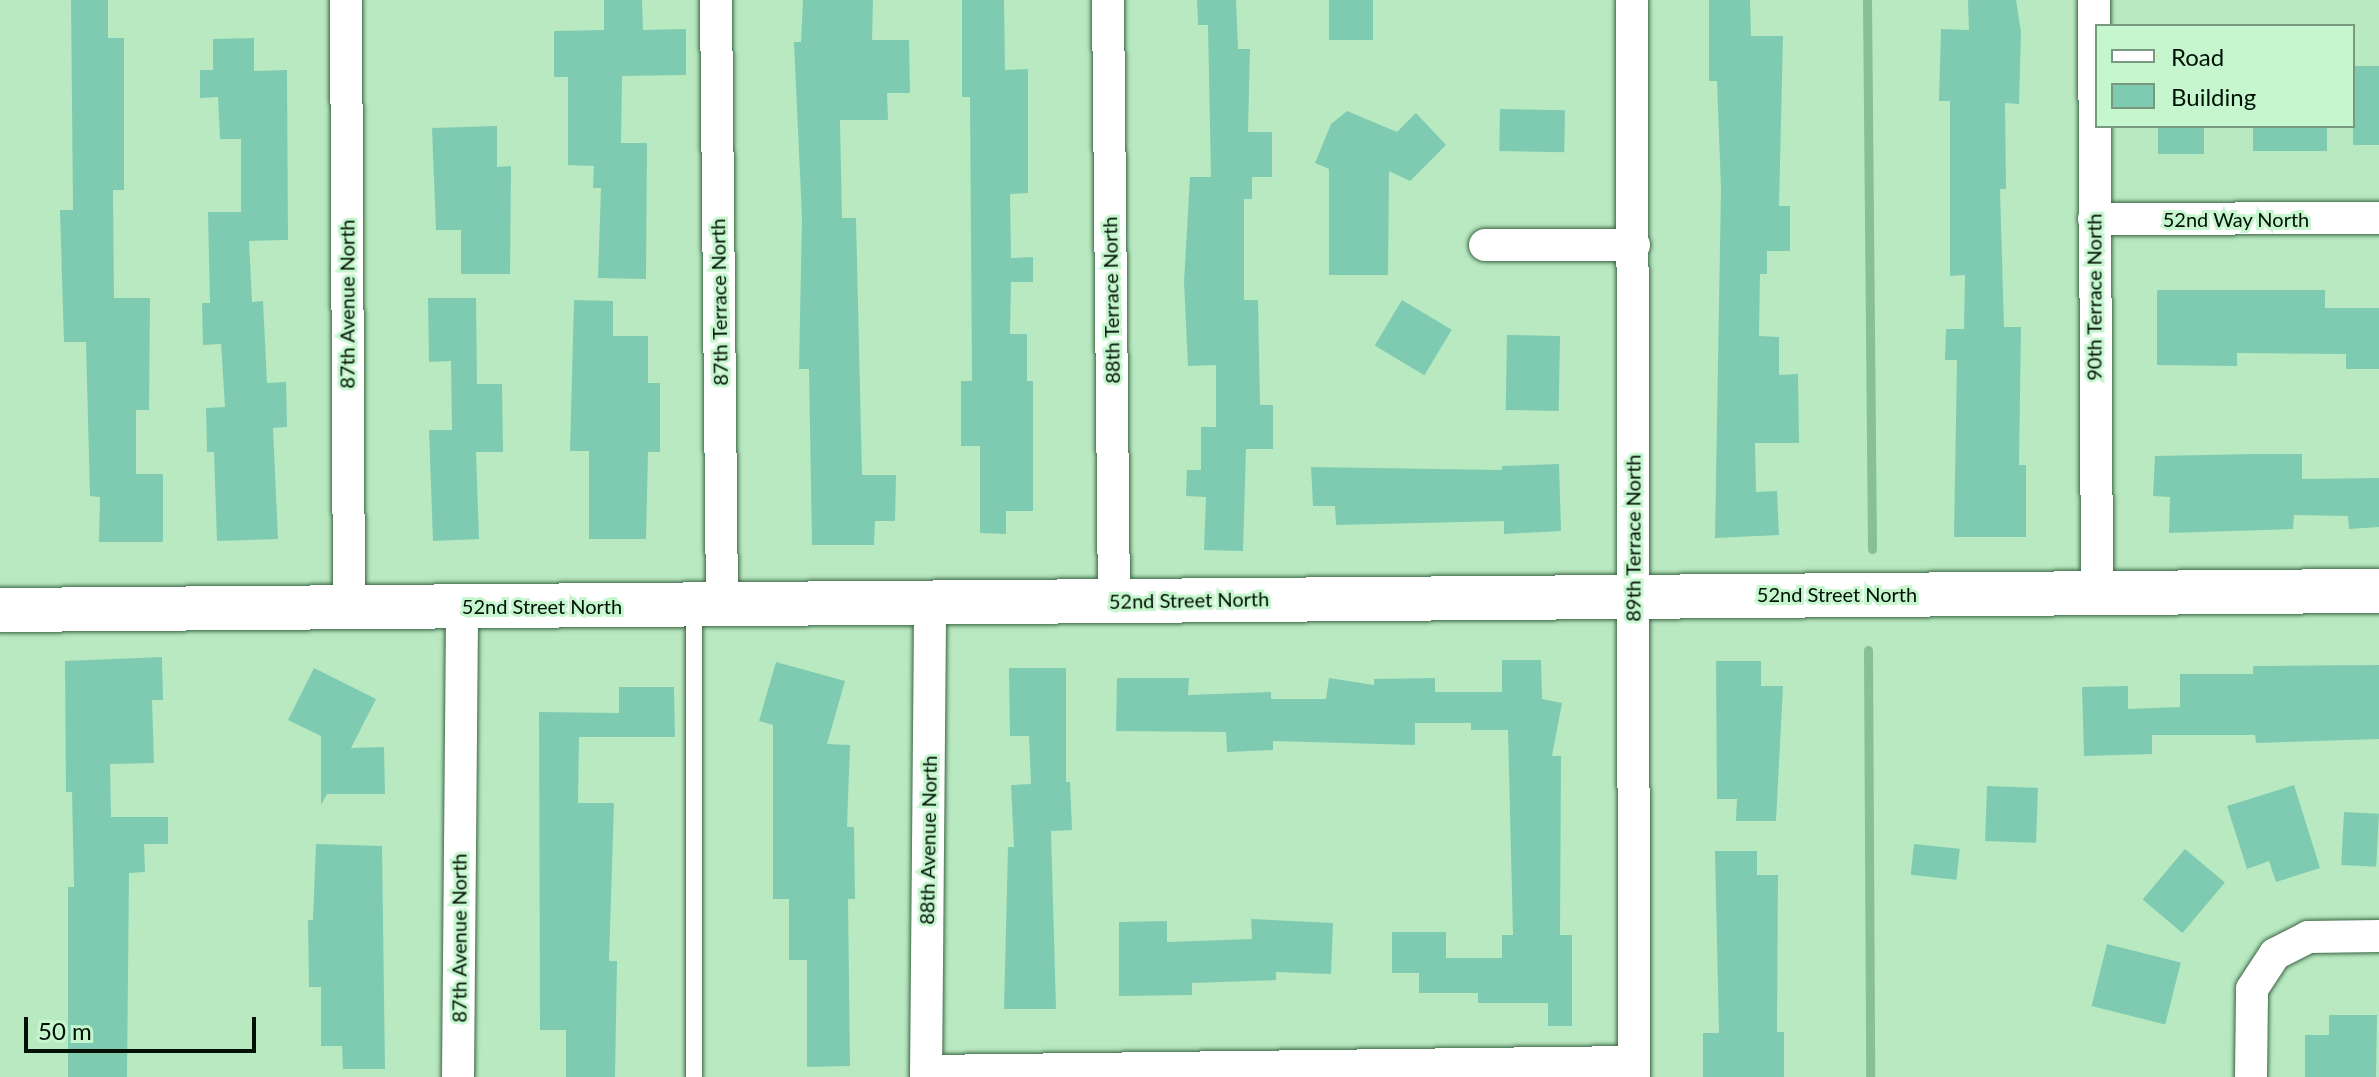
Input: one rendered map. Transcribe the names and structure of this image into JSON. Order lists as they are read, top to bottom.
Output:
{
  "streets": {
    "street": [
      "52nd Way North",
      "90th Terrace North",
      "88th Terrace North",
      "87th Terrace North",
      "87th Avenue North",
      "89th Terrace North",
      "52nd Street North",
      "88th Avenue North"
    ]
  },
  "crossings": [
    ["52nd Way North", "90th Terrace North"],
    ["90th Terrace North", "52nd Street North"],
    ["88th Terrace North", "52nd Street North"],
    ["87th Terrace North", "52nd Street North"],
    ["87th Avenue North", "52nd Street North"],
    ["89th Terrace North", "52nd Street North"],
    ["52nd Street North", "88th Avenue North"]
  ],
  "legend": ["Road", "Building"],
  "scale_bar": "50 m"
}
